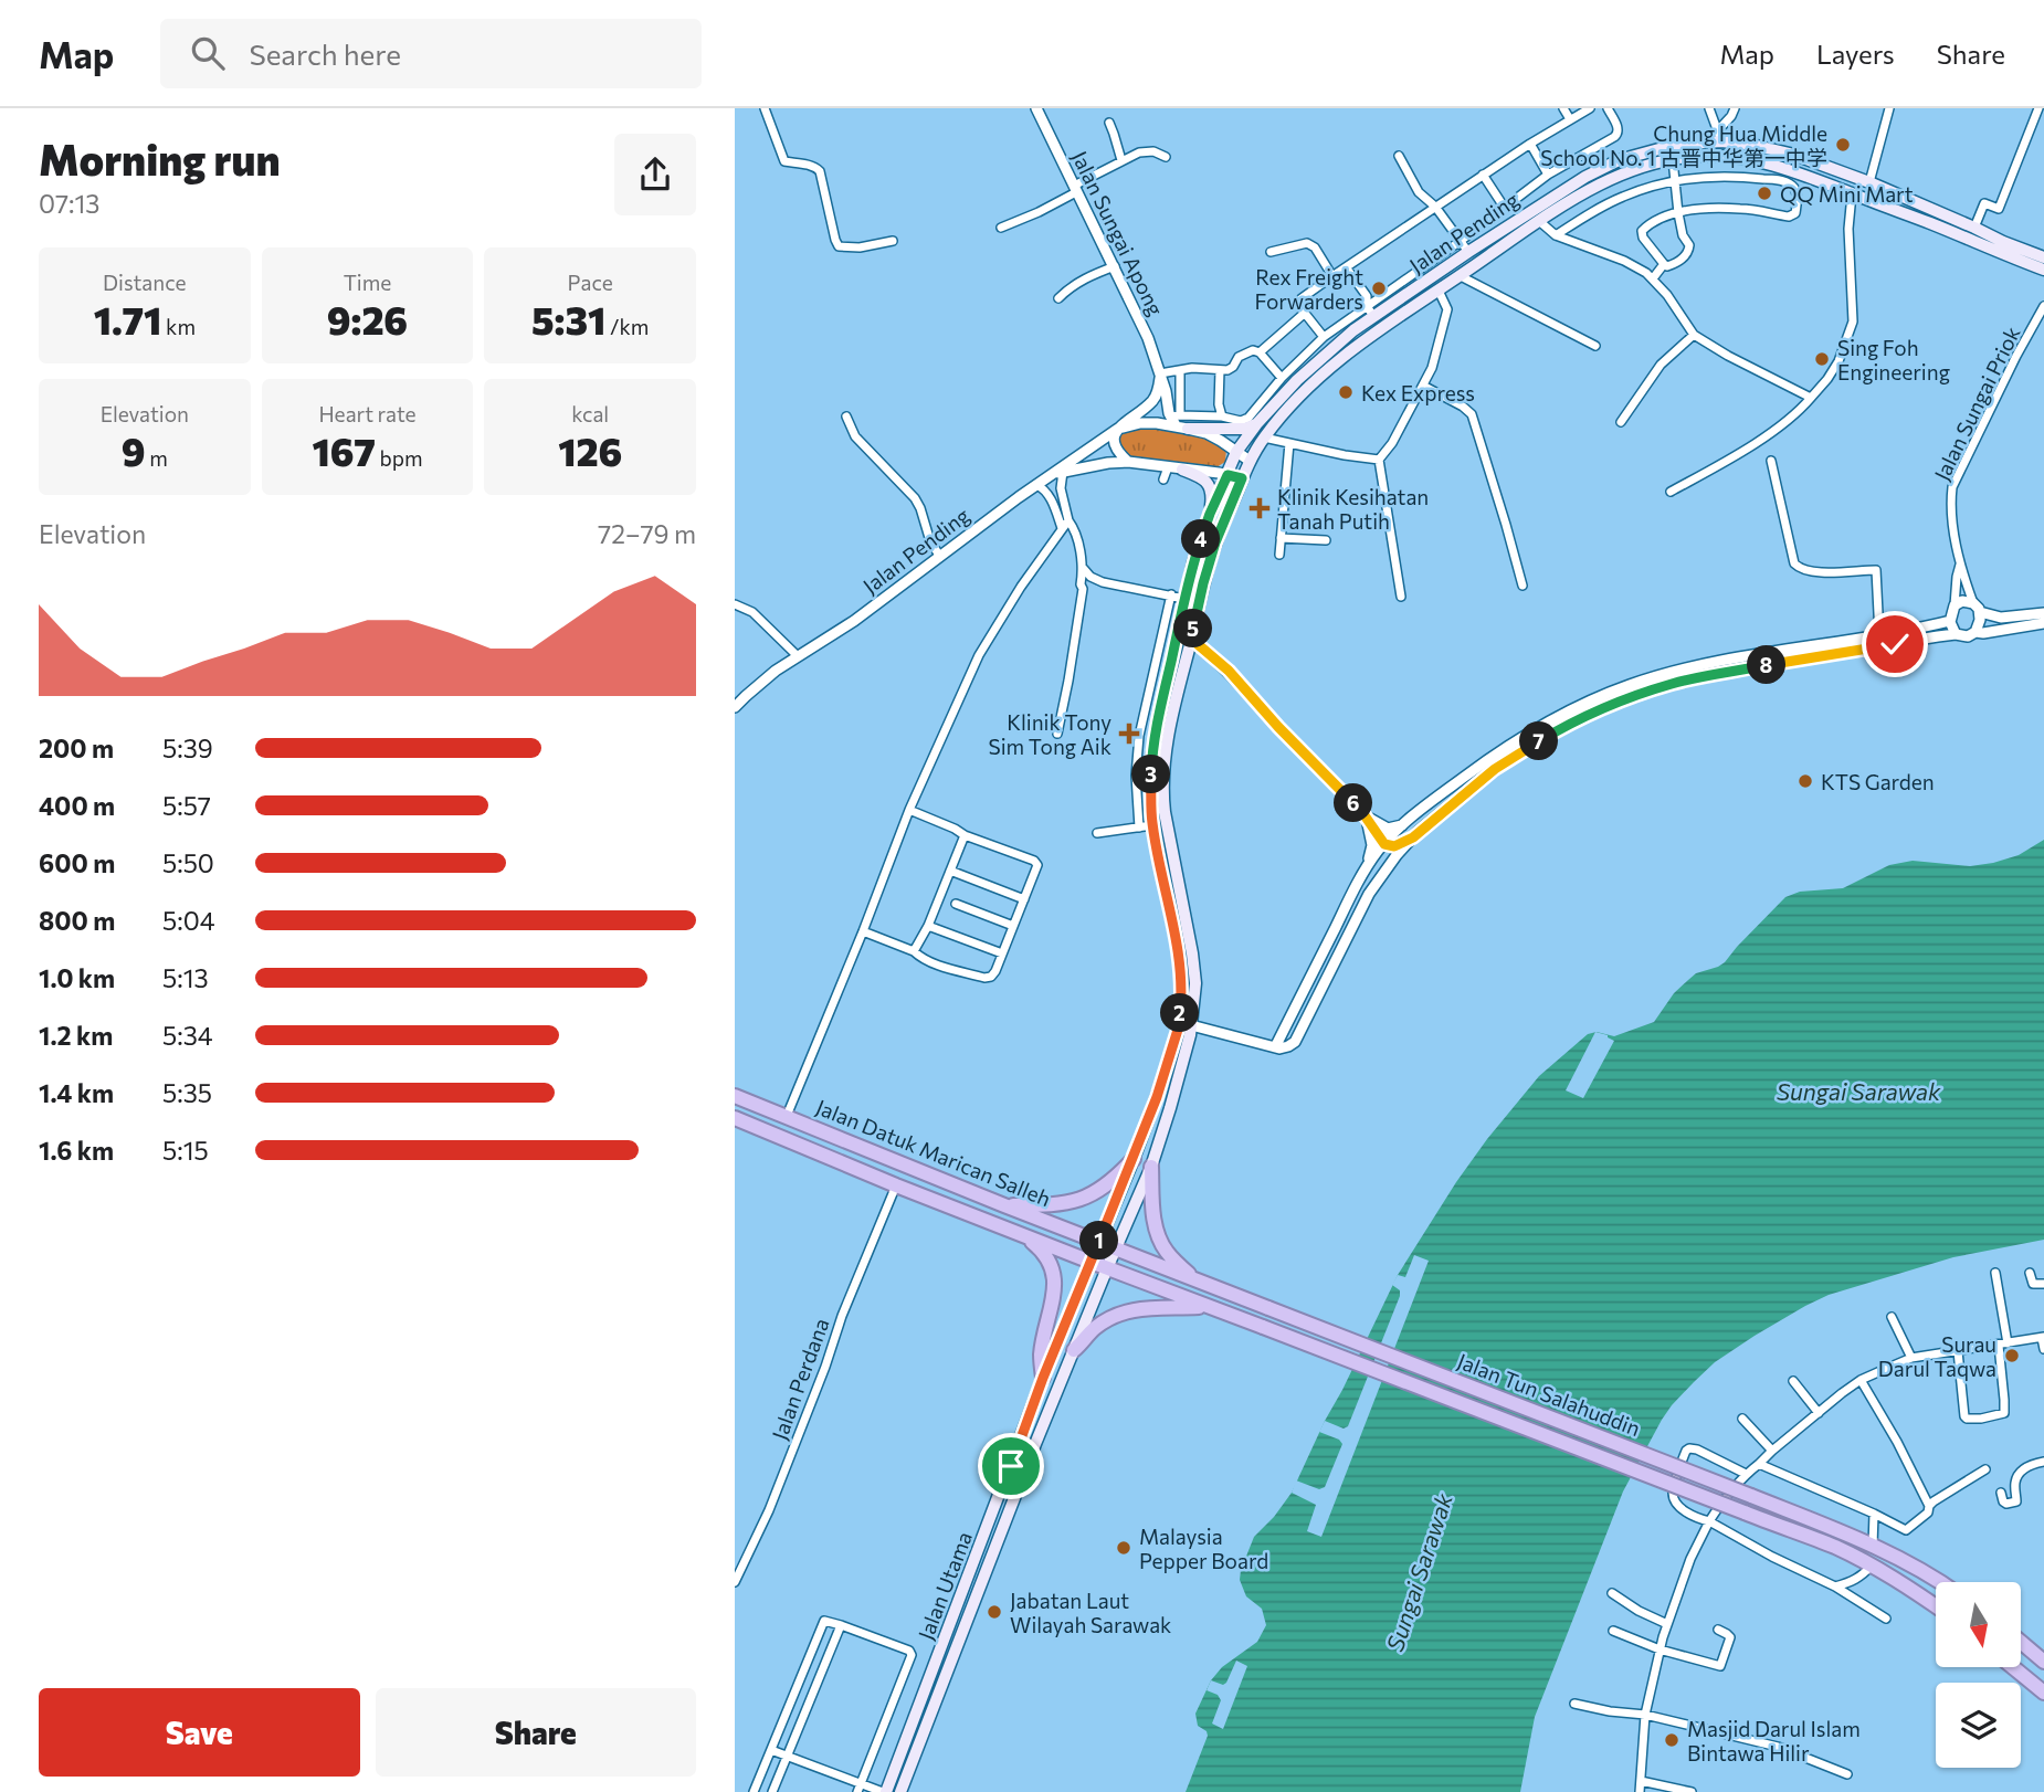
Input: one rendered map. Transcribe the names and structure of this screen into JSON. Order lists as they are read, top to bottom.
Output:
{
  "streets": {
    "highway": ["Jalan Datuk Marican Salleh", "Jalan Tun Salahuddin"],
    "main road": ["Jalan Pending", "Jalan Utama"],
    "street": ["Jalan Sungai Apong", "Jalan Sungai Priok", "Jalan Perdana"]
  },
  "crossings": [
    ["Jalan Pending", "Jalan Utama"],
    ["Jalan Datuk Marican Salleh", "Jalan Perdana"],
    ["Jalan Datuk Marican Salleh", "Jalan Tun Salahuddin"],
    ["Jalan Datuk Marican Salleh", "Jalan Utama"],
    ["Jalan Tun Salahuddin", "Jalan Utama"]
  ],
  "water": ["Sungai Sarawak"],
  "places": {
    "other": [
      "Chung Hua Middle School No. 1 古晋中华第一中学",
      "QQ Mini Mart",
      "Rex Freight Forwarders",
      "Sing Foh Engineering",
      "Kex Express",
      "KTS Garden",
      "Surau Darul Taqwa",
      "Malaysia Pepper Board",
      "Jabatan Laut Wilayah Sarawak",
      "Masjid Darul Islam Bintawa Hilir"
    ],
    "health": ["Klinik Kesihatan Tanah Putih", "Klinik Tony Sim Tong Aik"]
  },
  "north": "bottom",
  "page": {
    "header": "Map",
    "search": "Search here",
    "nav": ["Map", "Layers", "Share"],
    "heading": ["Morning run", "07:13"],
    "stats": [
      ["Distance", "1.71 km"],
      ["Time", "9:26"],
      ["Pace", "5:31 /km"],
      ["Elevation", "9 m"],
      ["Heart rate", "167 bpm"],
      ["kcal", "126"]
    ],
    "chart": ["Elevation", "72–79 m"],
    "pins": [
      "4",
      "5",
      "8",
      "7",
      "3",
      "6",
      "2",
      "1"
    ],
    "list": [
      {
        "name": "200 m",
        "note": "5:39"
      },
      {
        "name": "400 m",
        "note": "5:57"
      },
      {
        "name": "600 m",
        "note": "5:50"
      },
      {
        "name": "800 m",
        "note": "5:04"
      },
      {
        "name": "1.0 km",
        "note": "5:13"
      },
      {
        "name": "1.2 km",
        "note": "5:34"
      },
      {
        "name": "1.4 km",
        "note": "5:35"
      },
      {
        "name": "1.6 km",
        "note": "5:15"
      }
    ],
    "buttons": ["Save", "Share"]
  }
}
